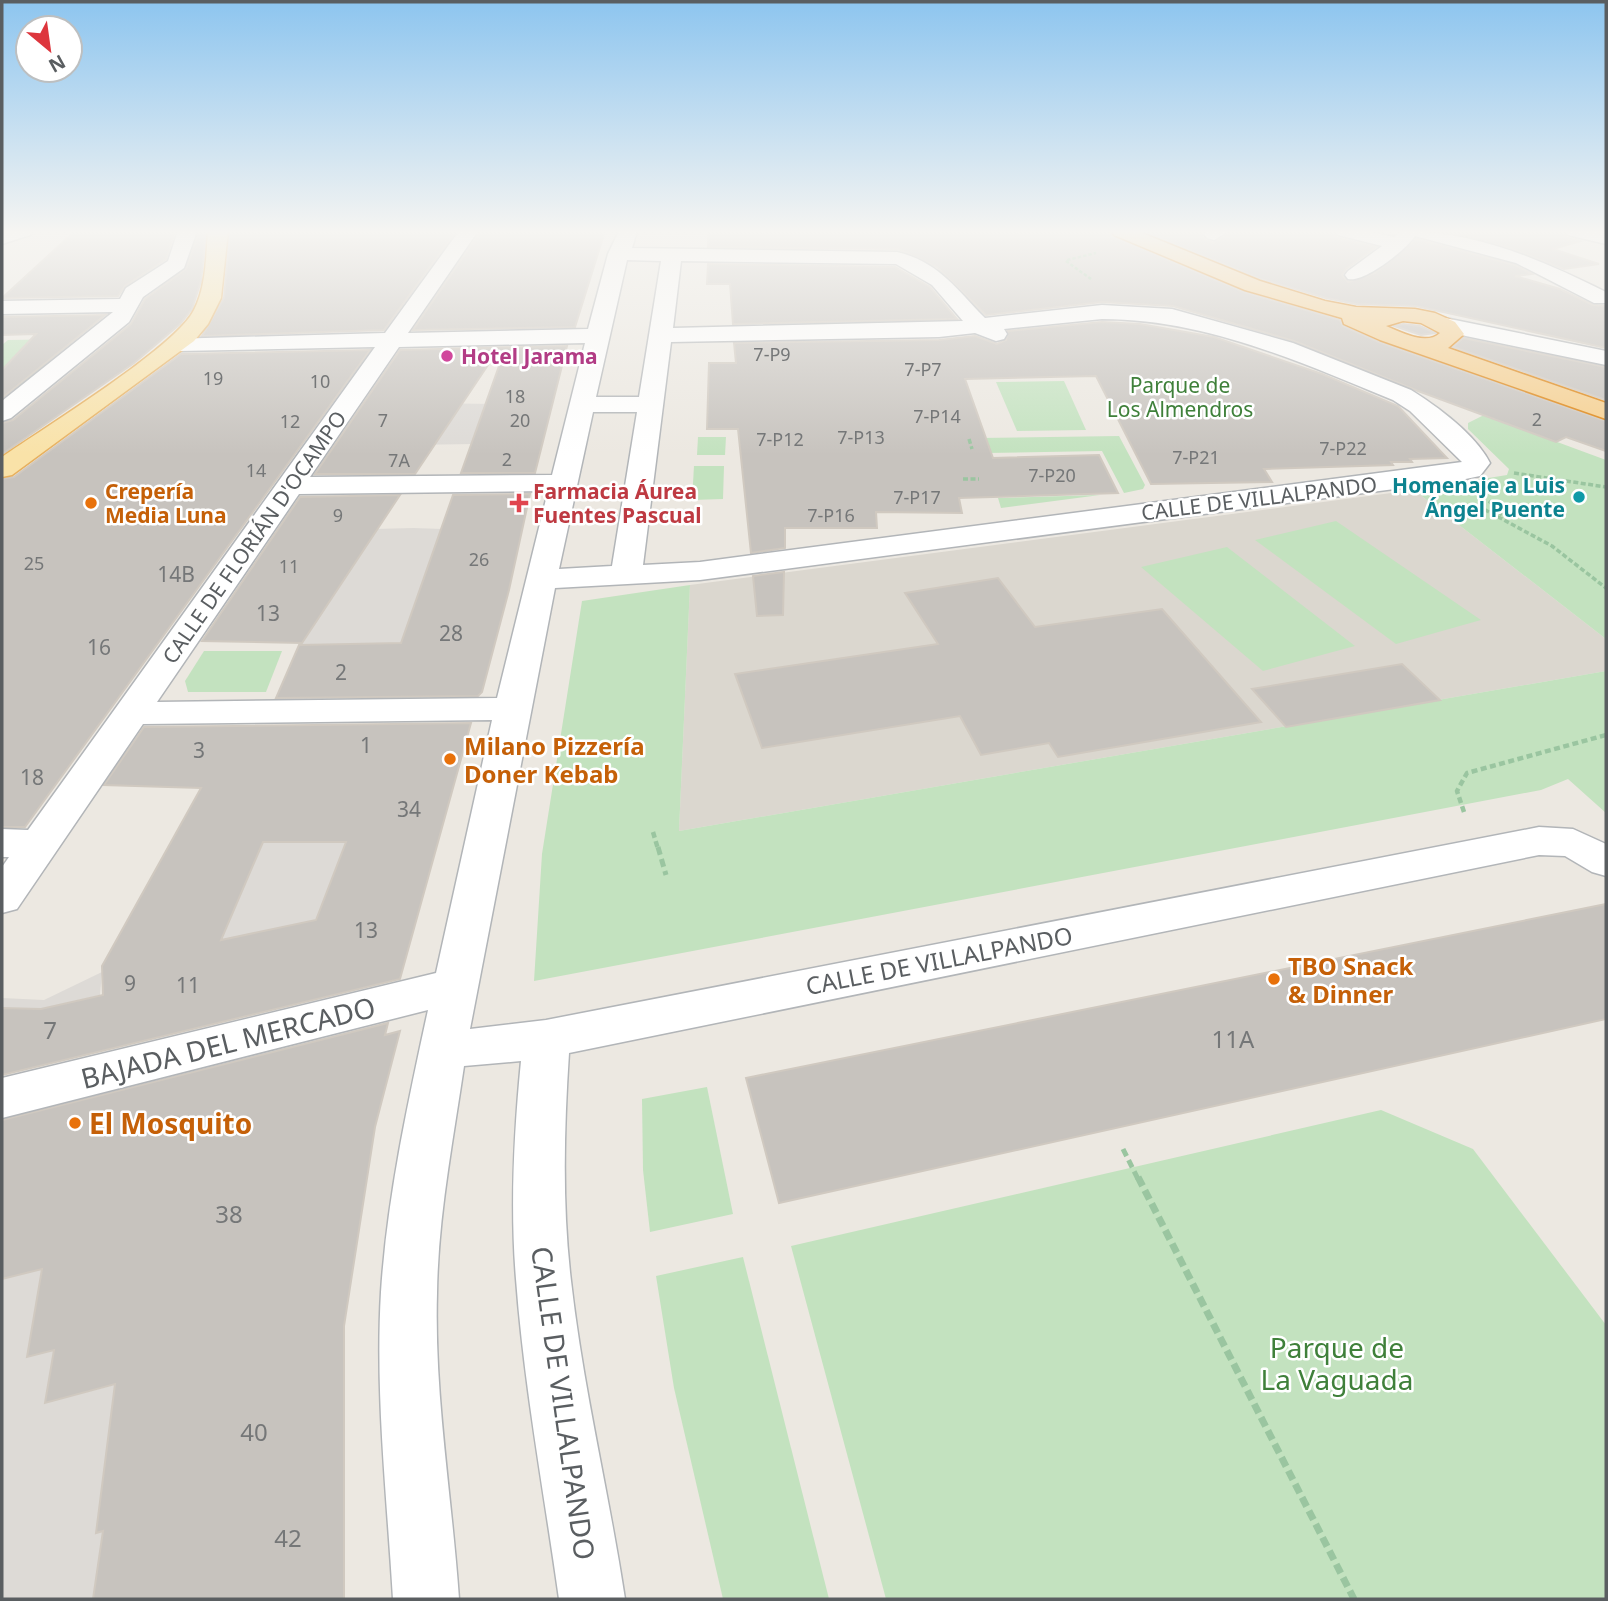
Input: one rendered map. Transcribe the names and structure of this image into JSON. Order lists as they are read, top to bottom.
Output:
{
  "streets": {
    "street": ["CALLE DE VILLALPANDO", "CALLE DE FLORIÁN D'OCAMPO", "BAJADA DEL MERCADO"]
  },
  "parks": ["Parque de Los Almendros", "Parque de La Vaguada"],
  "places": {
    "other": [
      "Hotel Jarama",
      "Homenaje a Luis Ángel Puente",
      "Crepería Media Luna",
      "Milano Pizzería Doner Kebab",
      "TBO Snack & Dinner",
      "El Mosquito"
    ],
    "health": ["Farmacia Áurea Fuentes Pascual"]
  },
  "house_numbers": [
    "7-P9",
    "7-P7",
    "19",
    "10",
    "18",
    "7-P14",
    "2",
    "7",
    "20",
    "12",
    "7-P13",
    "7-P12",
    "7-P22",
    "7-P21",
    "2",
    "7A",
    "14",
    "7-P20",
    "7-P17",
    "9",
    "7-P16",
    "26",
    "25",
    "11",
    "14B",
    "13",
    "28",
    "16",
    "2",
    "1",
    "3",
    "18",
    "34",
    "13",
    "9",
    "11",
    "7",
    "11A",
    "38",
    "40",
    "42"
  ],
  "north": "bottom right"
}
